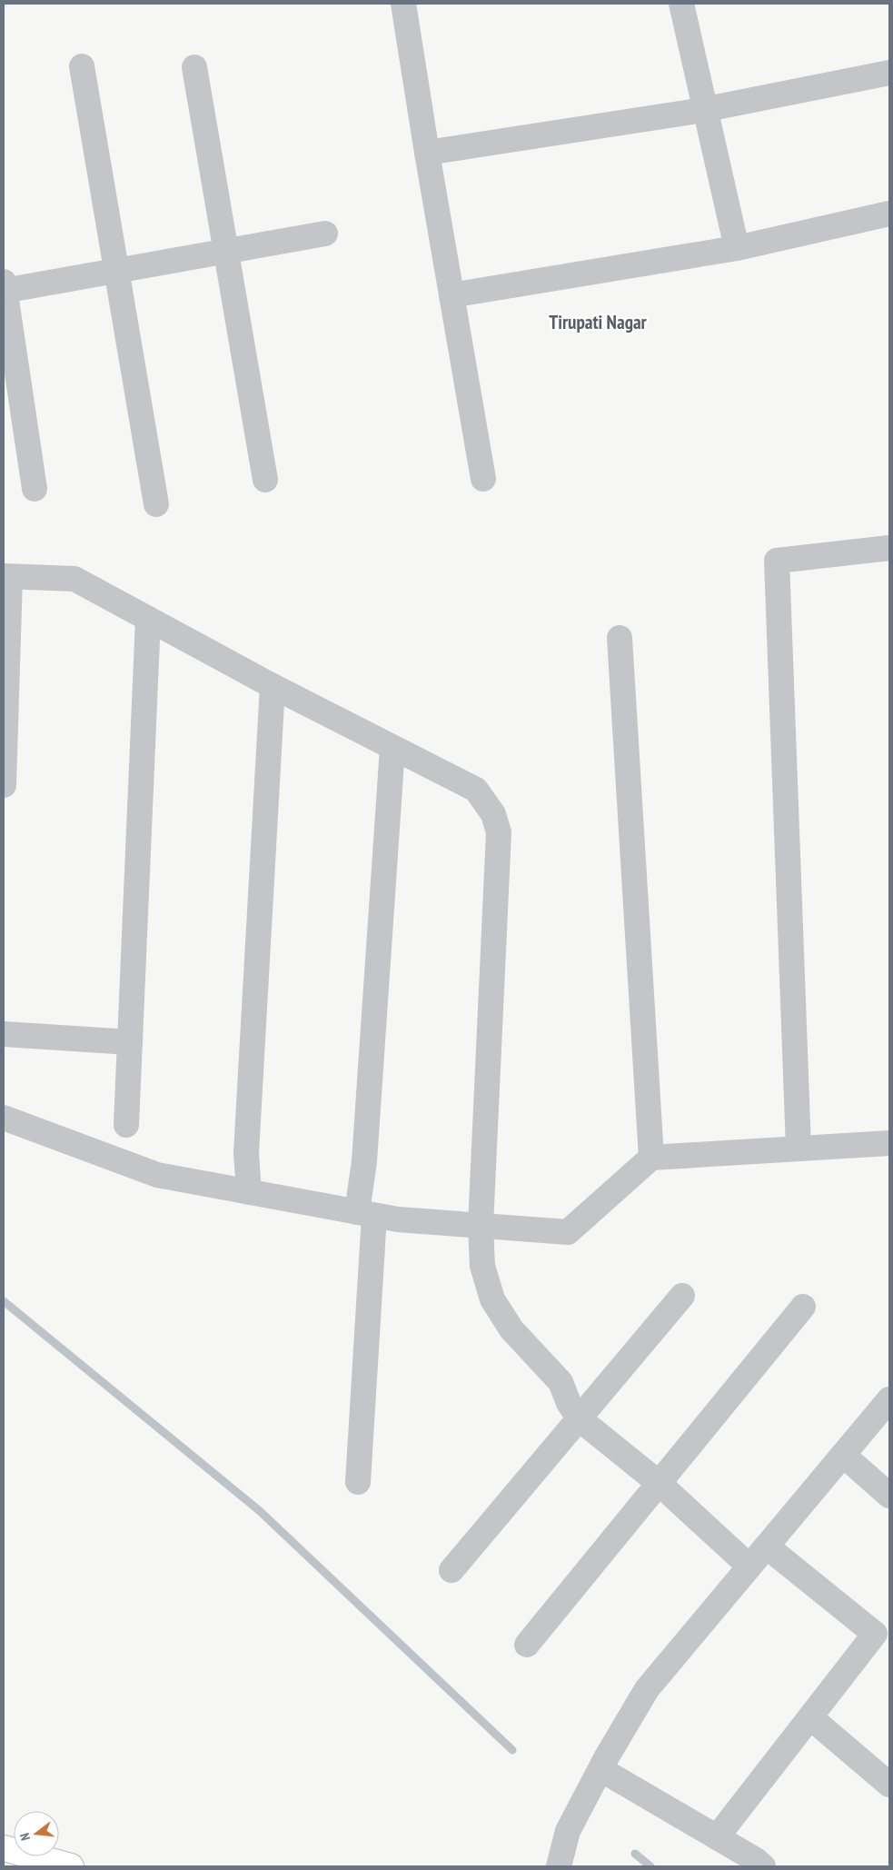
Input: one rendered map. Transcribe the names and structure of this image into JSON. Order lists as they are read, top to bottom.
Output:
{
  "districts": ["Tirupati Nagar"],
  "north": "left"
}
